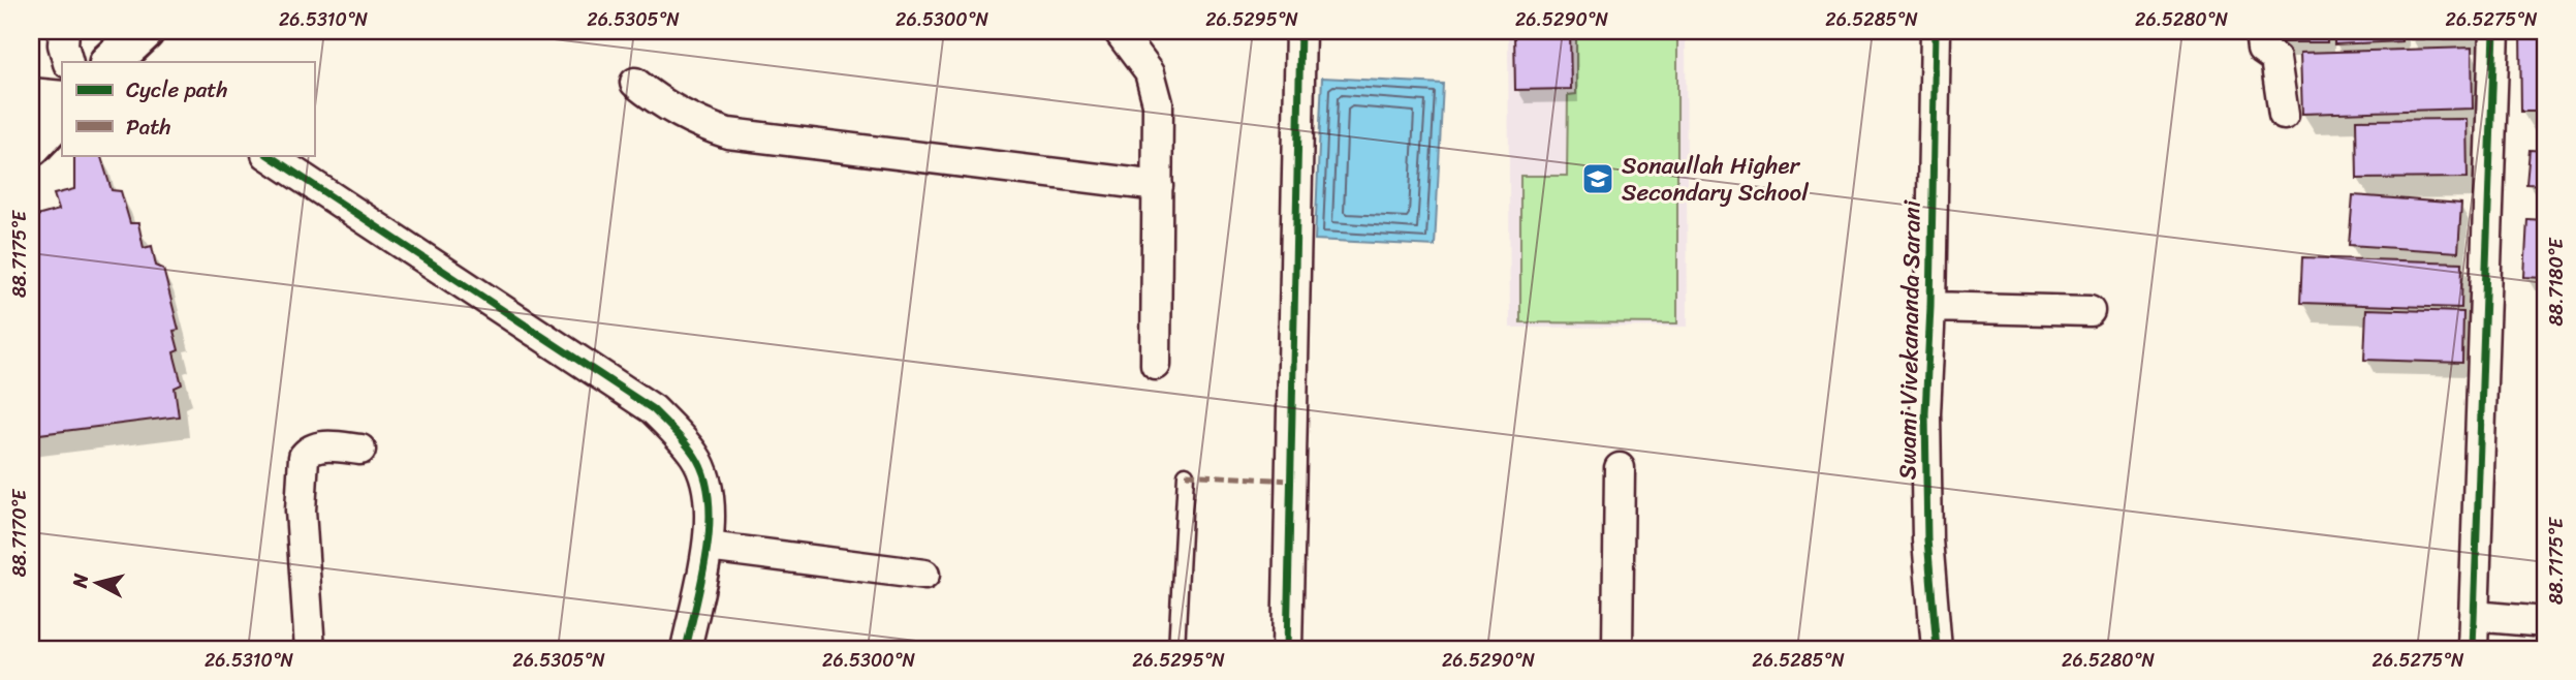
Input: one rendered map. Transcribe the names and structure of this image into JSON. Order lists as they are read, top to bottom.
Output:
{
  "streets": {
    "street": ["Swami Vivekananda Sarani"]
  },
  "places": {
    "school or university": ["Sonaullah Higher Secondary School"]
  },
  "legend": ["Cycle path", "Path"],
  "north": "left",
  "coordinates": [
    "26.5310°N",
    "26.5305°N",
    "26.5300°N",
    "26.5295°N",
    "26.5290°N",
    "26.5285°N",
    "26.5280°N",
    "26.5275°N",
    "88.7175°E",
    "88.7180°E",
    "88.7170°E"
  ]
}
